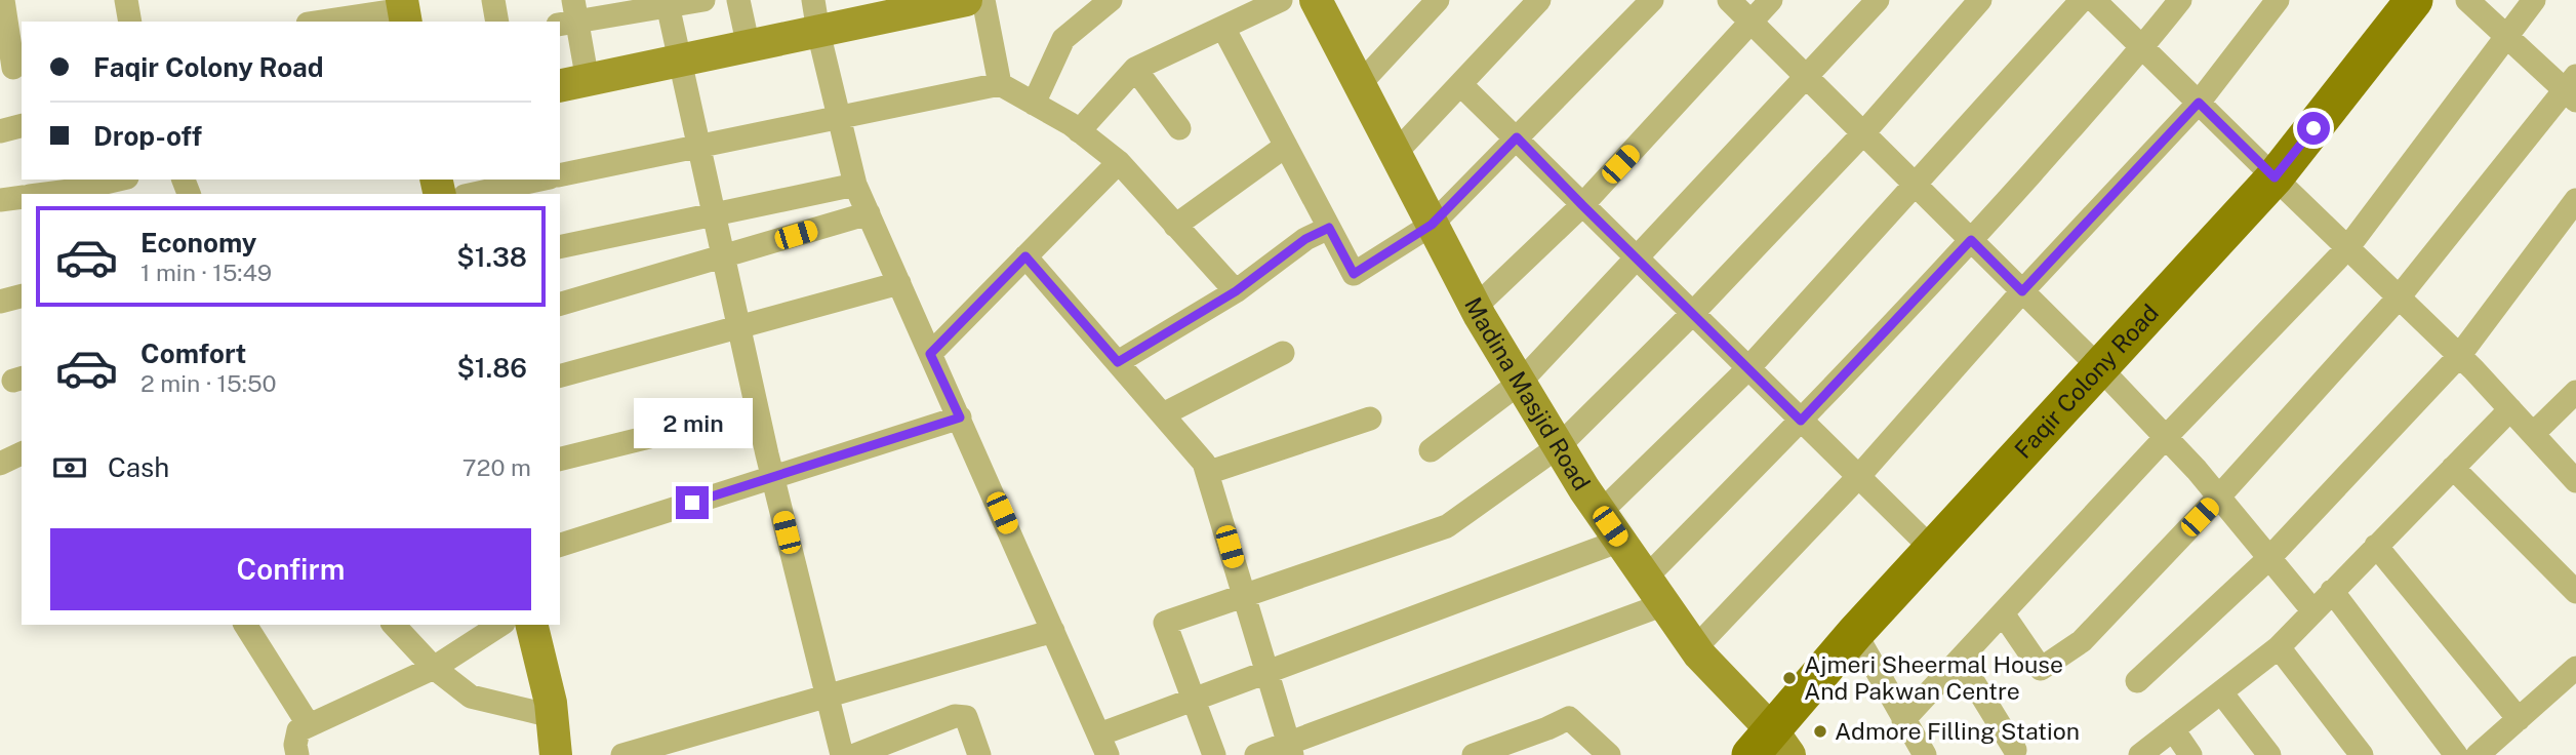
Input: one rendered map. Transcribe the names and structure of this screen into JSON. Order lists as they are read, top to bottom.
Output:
{
  "streets": {
    "main road": ["Faqir Colony Road"],
    "street": ["Madina Masjid Road"]
  },
  "crossings": [
    ["Faqir Colony Road", "Madina Masjid Road"]
  ],
  "places": ["Ajmeri Sheermal House And Pakwan Centre", "Admore Filling Station"],
  "page": {
    "banner": ["Faqir Colony Road", "Drop-off"],
    "list": [
      {
        "name": "Economy",
        "note": "1 min · 15:49",
        "value": "$1.38"
      },
      {
        "name": "Comfort",
        "note": "2 min · 15:50",
        "value": "$1.86"
      }
    ],
    "bubble": "2 min",
    "pay": ["Cash", "720 m"],
    "buttons": "Confirm"
  }
}
